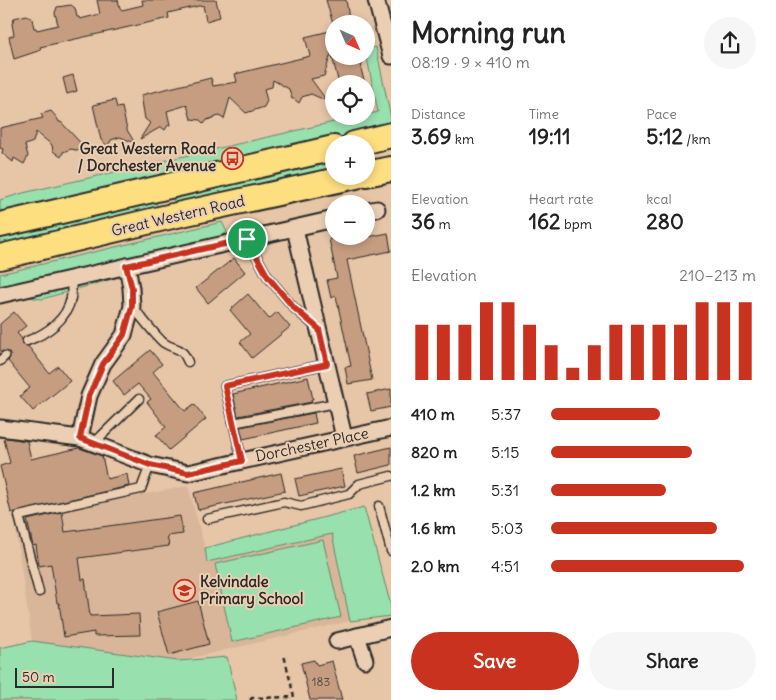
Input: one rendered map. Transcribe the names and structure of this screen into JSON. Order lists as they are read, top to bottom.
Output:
{
  "streets": {
    "main road": ["Great Western Road"],
    "street": ["Dorchester Place"]
  },
  "places": {
    "bus stop": ["Great Western Road / Dorchester Avenue"],
    "school or university": ["Kelvindale Primary School"]
  },
  "house_numbers": ["183"],
  "scale_bar": "50 m",
  "north": "bottom right",
  "page": {
    "heading": ["Morning run", "08:19 · 9 × 410 m"],
    "map_buttons": ["+", "−"],
    "stats": [
      ["Distance", "3.69 km"],
      ["Time", "19:11"],
      ["Pace", "5:12 /km"],
      ["Elevation", "36 m"],
      ["Heart rate", "162 bpm"],
      ["kcal", "280"]
    ],
    "chart": ["Elevation", "210–213 m"],
    "list": [
      {
        "name": "410 m",
        "note": "5:37"
      },
      {
        "name": "820 m",
        "note": "5:15"
      },
      {
        "name": "1.2 km",
        "note": "5:31"
      },
      {
        "name": "1.6 km",
        "note": "5:03"
      },
      {
        "name": "2.0 km",
        "note": "4:51"
      }
    ],
    "buttons": ["Save", "Share"],
    "scale": "50 m"
  }
}
